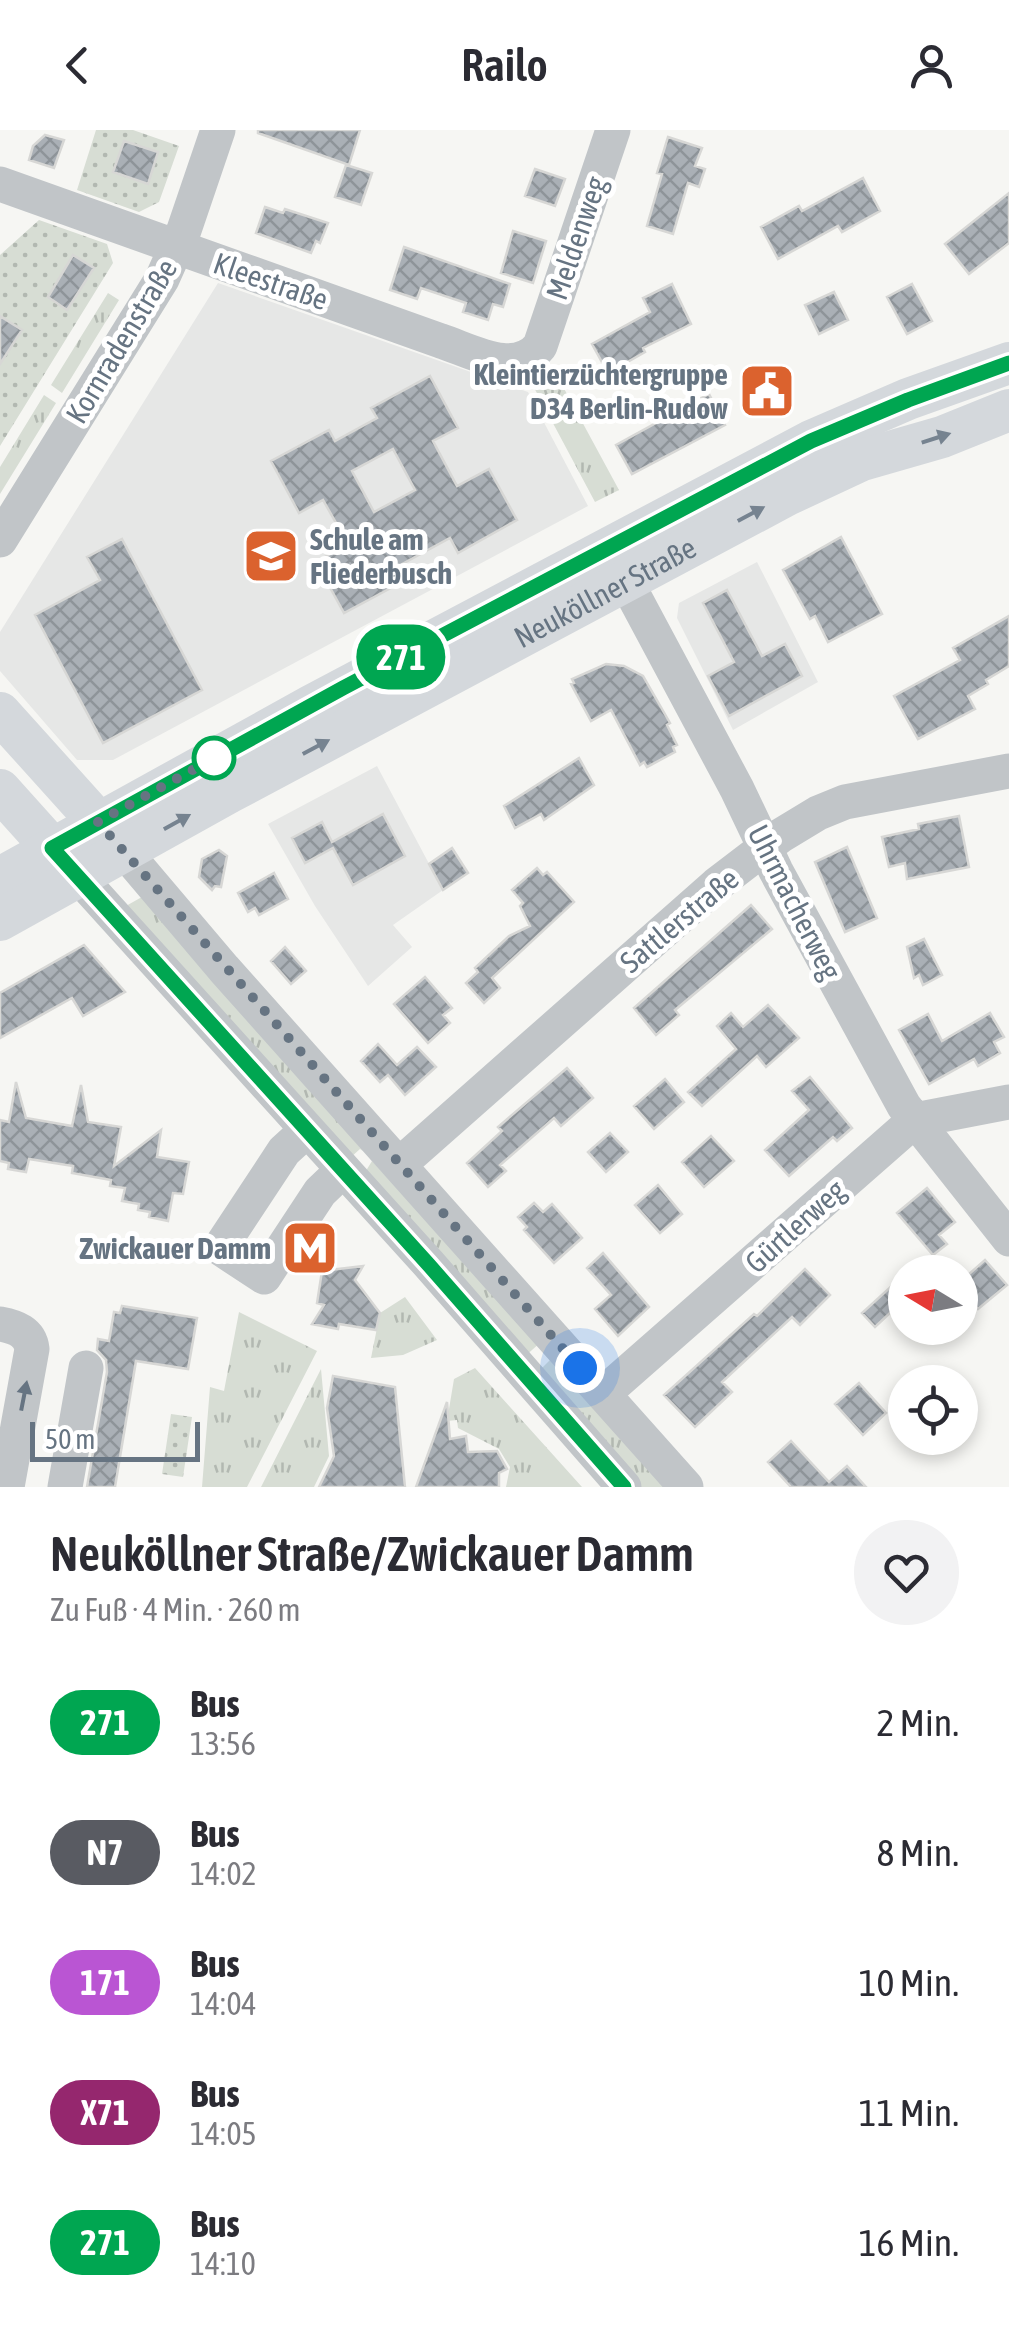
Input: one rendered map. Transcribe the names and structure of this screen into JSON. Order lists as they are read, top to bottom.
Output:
{
  "streets": {
    "main road": ["Neuköllner Straße"],
    "street": [
      "Meldenweg",
      "Kleestraße",
      "Kornradenstraße",
      "Uhrmacherweg",
      "Sattlerstraße",
      "Gürtlerweg"
    ]
  },
  "crossings": [
    ["Meldenweg", "Kleestraße"],
    ["Kleestraße", "Kornradenstraße"],
    ["Neuköllner Straße", "Uhrmacherweg"],
    ["Uhrmacherweg", "Sattlerstraße"],
    ["Uhrmacherweg", "Gürtlerweg"]
  ],
  "places": {
    "public building": ["Kleintierzüchtergruppe D34 Berlin-Rudow"],
    "school or university": ["Schule am Fliederbusch"],
    "metro station": ["Zwickauer Damm"]
  },
  "lines": ["bus line 271"],
  "scale_bar": "50 m",
  "north": "left",
  "page": {
    "header": "Railo",
    "on_map": "271",
    "scale": "50 m",
    "heading": ["Neuköllner Straße/Zwickauer Damm", "Zu Fuß · 4 Min. · 260 m"],
    "list": [
      {
        "mark": "271",
        "name": "Bus",
        "note": "13:56",
        "value": "2 Min."
      },
      {
        "mark": "N7",
        "name": "Bus",
        "note": "14:02",
        "value": "8 Min."
      },
      {
        "mark": "171",
        "name": "Bus",
        "note": "14:04",
        "value": "10 Min."
      },
      {
        "mark": "X71",
        "name": "Bus",
        "note": "14:05",
        "value": "11 Min."
      },
      {
        "mark": "271",
        "name": "Bus",
        "note": "14:10",
        "value": "16 Min."
      }
    ]
  }
}
